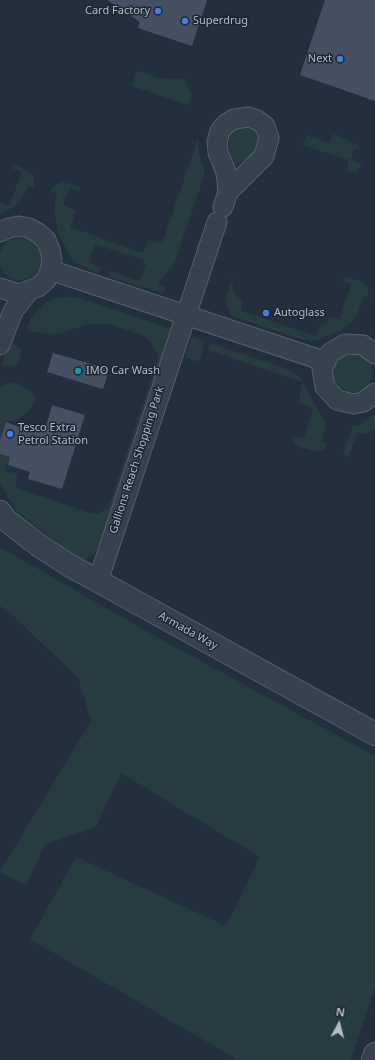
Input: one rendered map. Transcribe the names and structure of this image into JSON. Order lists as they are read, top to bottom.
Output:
{
  "streets": {
    "street": ["Gallions Reach Shopping Park", "Armada Way"]
  },
  "crossings": [
    ["Gallions Reach Shopping Park", "Armada Way"]
  ],
  "places": [
    "Card Factory",
    "Superdrug",
    "Next",
    "Autoglass",
    "IMO Car Wash",
    "Tesco Extra Petrol Station"
  ],
  "north": "top"
}
